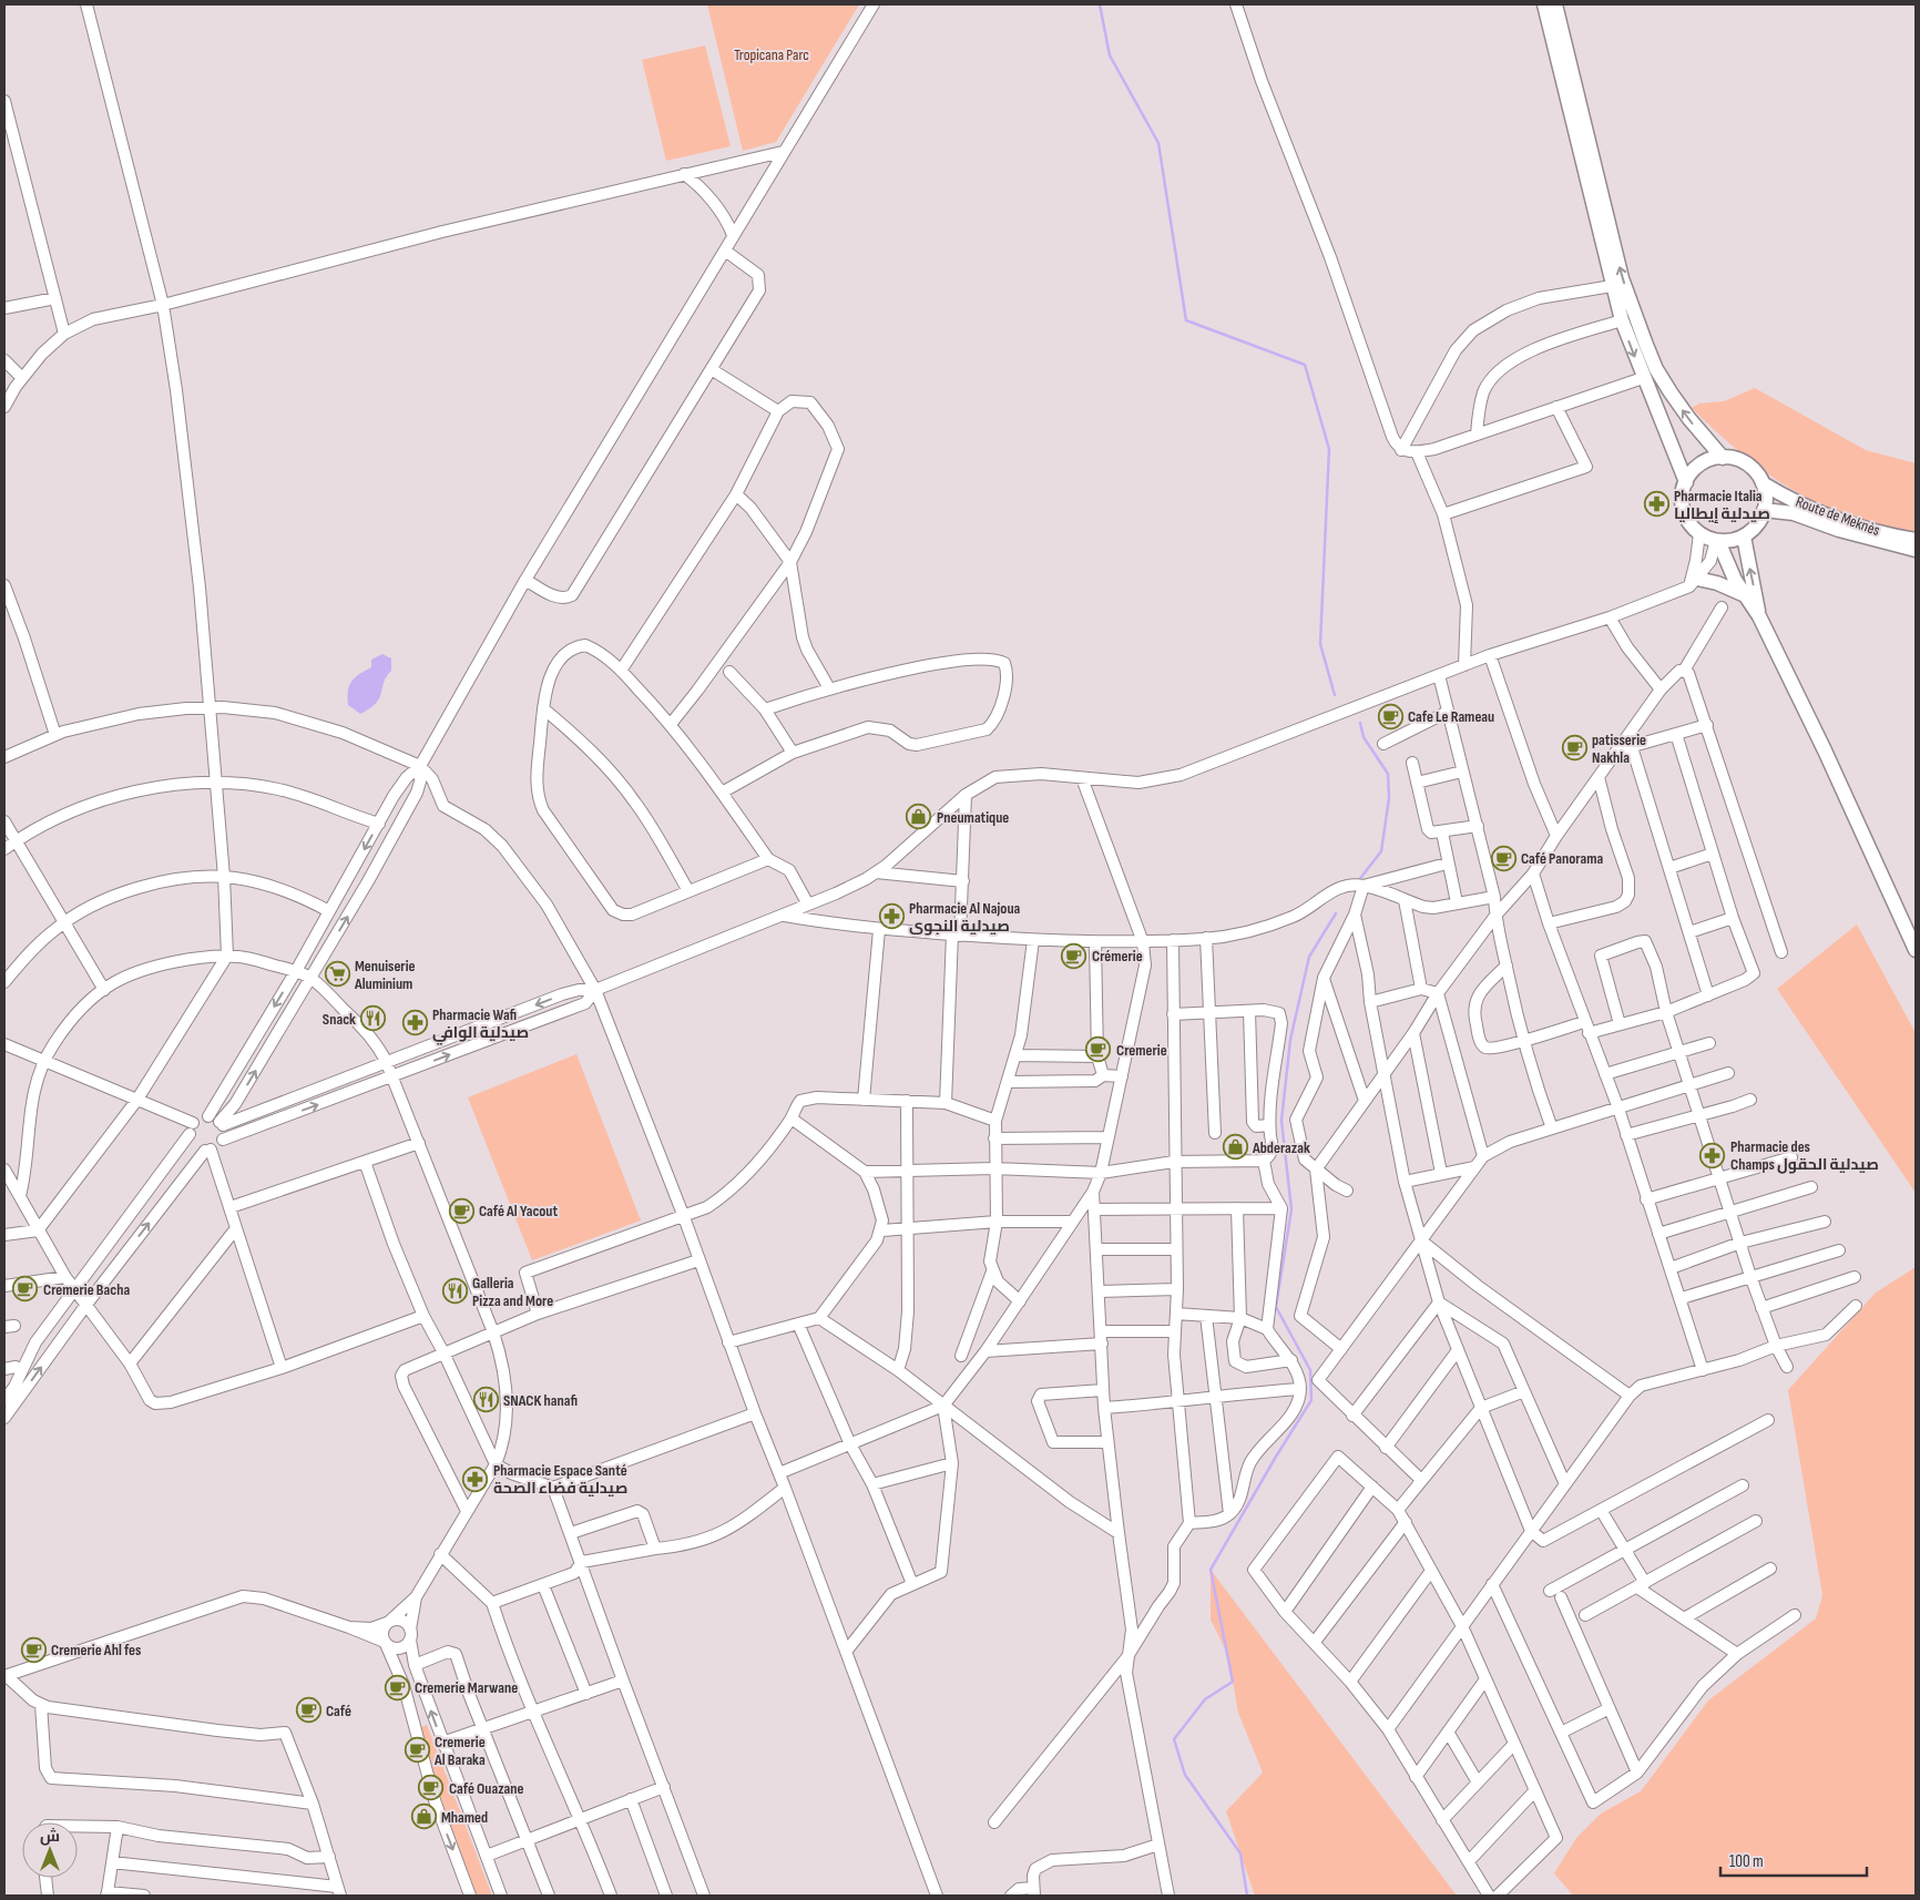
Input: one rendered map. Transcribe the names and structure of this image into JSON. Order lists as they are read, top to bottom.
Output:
{
  "streets": {
    "main road": ["Route de Meknès"]
  },
  "parks": ["Tropicana Parc"],
  "places": {
    "pharmacy": [
      "Pharmacie Italia صيدلية إيطاليا",
      "Pharmacie Al Najoua صيدلية النجوى",
      "Pharmacie Wafi صيدلية الوافي",
      "Pharmacie des Champs صيدلية الحقول",
      "Pharmacie Espace Santé صيدلية فضاء الصحة"
    ],
    "cafe": [
      "Cafe Le Rameau",
      "patisserie Nakhla",
      "Café Panorama",
      "Crémerie",
      "Cremerie",
      "Café Al Yacout",
      "Cremerie Bacha",
      "Cremerie Ahl fes",
      "Cremerie Marwane",
      "Café",
      "Cremerie Al Baraka",
      "Café Ouazane"
    ],
    "shop": ["Pneumatique", "Abderazak", "Mhamed"],
    "supermarket": ["Menuiserie Aluminium"],
    "restaurant": ["Snack", "Galleria Pizza and More", "SNACK hanafi"]
  },
  "scale_bar": "100 m",
  "north": "top"
}
